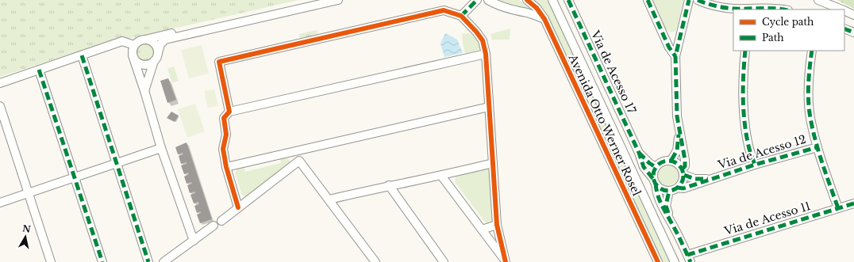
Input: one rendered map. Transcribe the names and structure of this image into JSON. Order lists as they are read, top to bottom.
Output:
{
  "streets": {
    "street": [
      "Via de Acesso 17",
      "Avenida Otto Werner Rosel",
      "Via de Acesso 12",
      "Via de Acesso 11"
    ]
  },
  "crossings": [
    ["Via de Acesso 17", "Via de Acesso 12"],
    ["Via de Acesso 17", "Via de Acesso 11"]
  ],
  "legend": ["Cycle path", "Path"],
  "north": "top"
}
